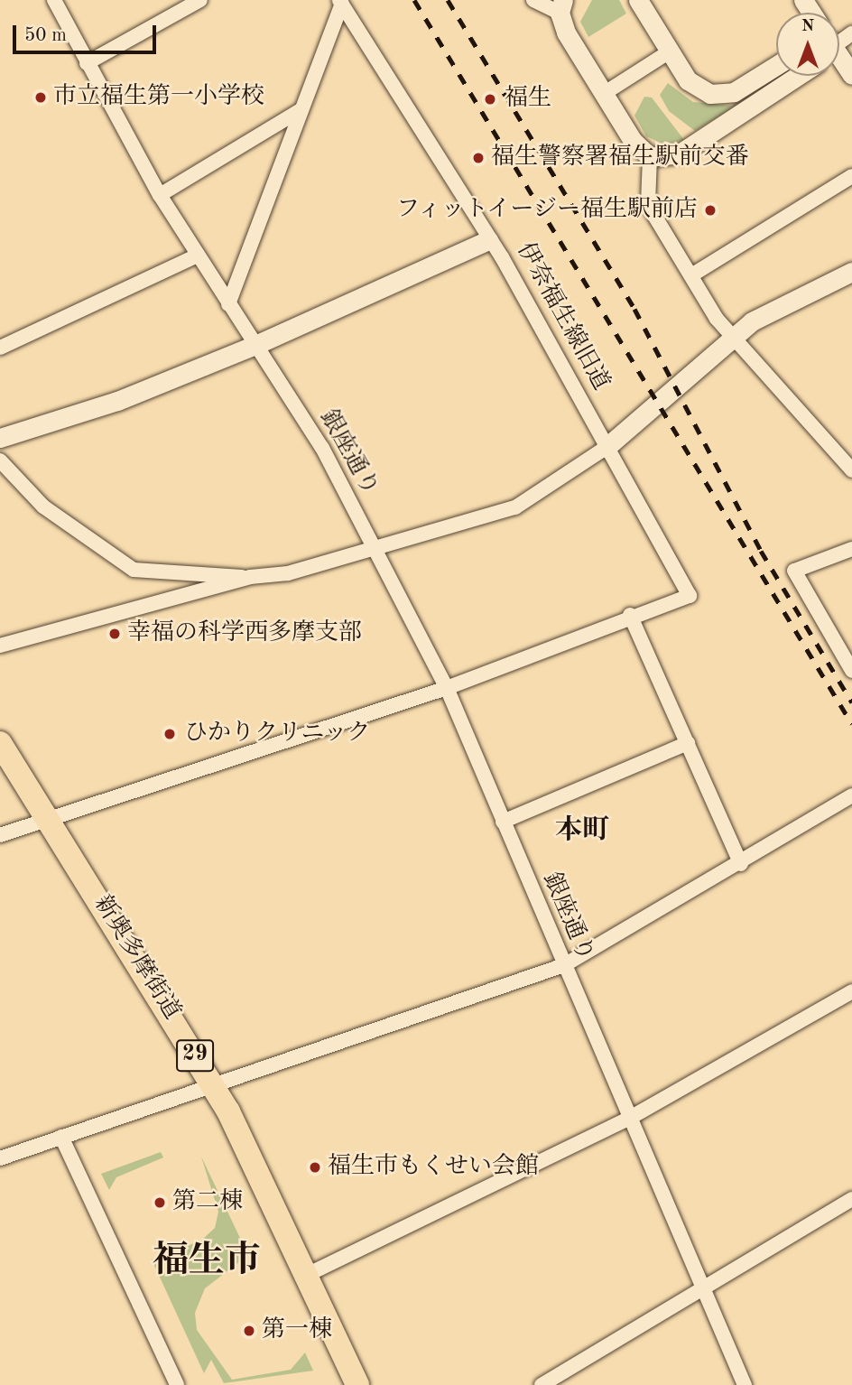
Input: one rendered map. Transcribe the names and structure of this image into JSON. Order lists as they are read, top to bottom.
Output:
{
  "streets": {
    "main road": ["新奥多摩街道", "29"],
    "street": ["伊奈福生線旧道", "銀座通り"]
  },
  "crossings": [
    ["伊奈福生線旧道", "銀座通り"]
  ],
  "districts": ["本町", "福生市"],
  "places": [
    "市立福生第一小学校",
    "福生",
    "福生警察署福生駅前交番",
    "フィットイージー福生駅前店",
    "幸福の科学西多摩支部",
    "ひかりクリニック",
    "福生市もくせい会館",
    "第二棟",
    "第一棟"
  ],
  "scale_bar": "50 m",
  "north": "top"
}
